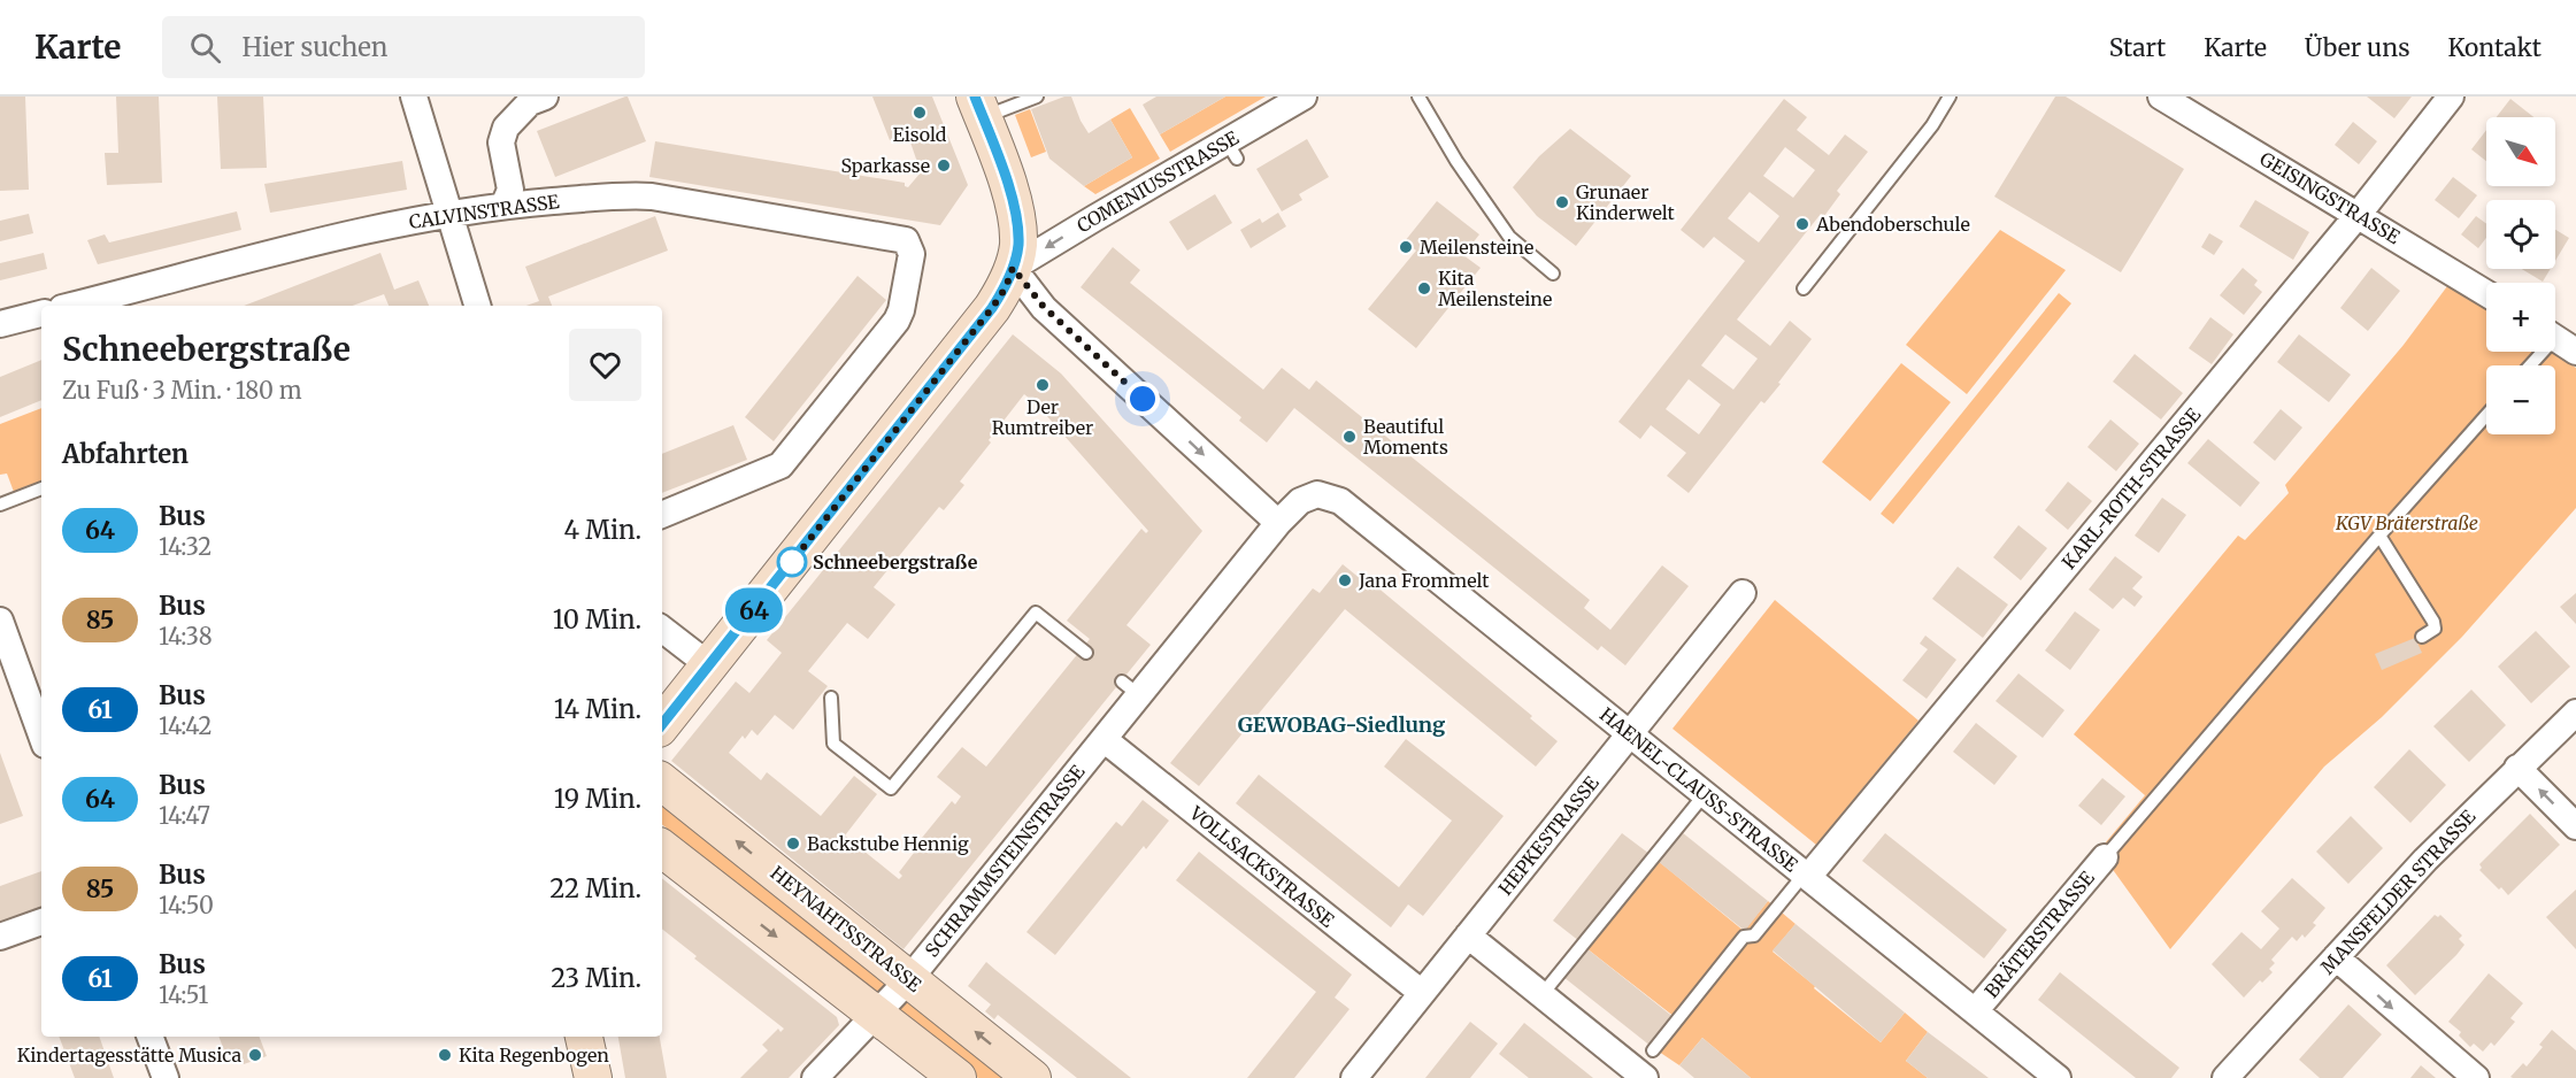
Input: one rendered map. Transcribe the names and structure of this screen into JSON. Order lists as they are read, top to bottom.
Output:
{
  "streets": {
    "street": [
      "COMENIUSSTRASSE",
      "GEISINGSTRASSE",
      "CALVINSTRASSE",
      "KARL-ROTH-STRASSE",
      "HAENEL-CLAUSS-STRASSE",
      "HEPKESTRASSE",
      "SCHRAMMSTEINSTRASSE",
      "VOLLSACKSTRASSE",
      "MANSFELDER STRASSE",
      "HEYNAHTSSTRASSE",
      "BRÄTERSTRASSE"
    ]
  },
  "crossings": [
    ["GEISINGSTRASSE", "KARL-ROTH-STRASSE"],
    ["KARL-ROTH-STRASSE", "HAENEL-CLAUSS-STRASSE"],
    ["HAENEL-CLAUSS-STRASSE", "HEPKESTRASSE"],
    ["HAENEL-CLAUSS-STRASSE", "SCHRAMMSTEINSTRASSE"],
    ["HAENEL-CLAUSS-STRASSE", "BRÄTERSTRASSE"],
    ["HEPKESTRASSE", "VOLLSACKSTRASSE"],
    ["SCHRAMMSTEINSTRASSE", "VOLLSACKSTRASSE"],
    ["SCHRAMMSTEINSTRASSE", "HEYNAHTSSTRASSE"]
  ],
  "one_way": ["COMENIUSSTRASSE"],
  "districts": ["GEWOBAG-Siedlung"],
  "parks": ["KGV Bräterstraße"],
  "places": [
    "Eisold",
    "Sparkasse",
    "Grunaer Kinderwelt",
    "Abendoberschule",
    "Meilensteine",
    "Kita Meilensteine",
    "Der Rumtreiber",
    "Beautiful Moments",
    "Schneebergstraße",
    "Jana Frommelt",
    "Backstube Hennig",
    "Kindertagesstätte Musica",
    "Kita Regenbogen"
  ],
  "lines": ["bus line 64"],
  "north": "bottom right",
  "page": {
    "header": "Karte",
    "search": "Hier suchen",
    "nav": [
      "Start",
      "Karte",
      "Über uns",
      "Kontakt"
    ],
    "on_map": "64",
    "map_buttons": ["+", "−"],
    "heading": [
      ["Schneebergstraße", "Zu Fuß · 3 Min. · 180 m"],
      "Abfahrten"
    ],
    "list": [
      {
        "mark": "64",
        "name": "Bus",
        "note": "14:32",
        "value": "4 Min."
      },
      {
        "mark": "85",
        "name": "Bus",
        "note": "14:38",
        "value": "10 Min."
      },
      {
        "mark": "61",
        "name": "Bus",
        "note": "14:42",
        "value": "14 Min."
      },
      {
        "mark": "64",
        "name": "Bus",
        "note": "14:47",
        "value": "19 Min."
      },
      {
        "mark": "85",
        "name": "Bus",
        "note": "14:50",
        "value": "22 Min."
      },
      {
        "mark": "61",
        "name": "Bus",
        "note": "14:51",
        "value": "23 Min."
      }
    ]
  }
}
